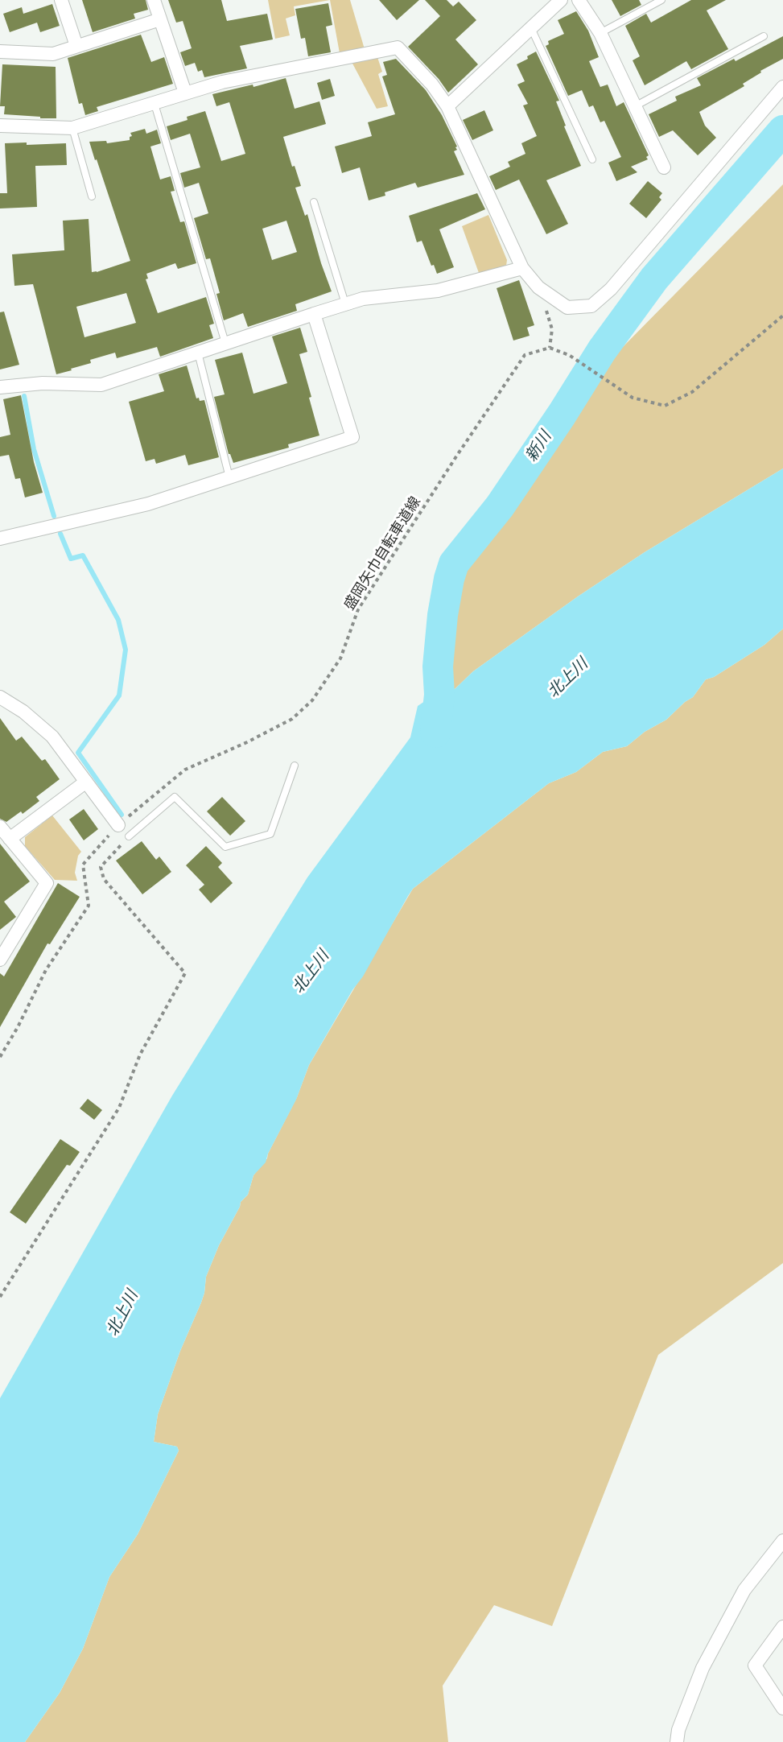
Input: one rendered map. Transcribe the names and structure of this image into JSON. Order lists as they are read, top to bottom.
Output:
{
  "streets": {
    "path": ["盛岡矢巾自転車道線"]
  },
  "water": ["新川", "北上川"]
}
